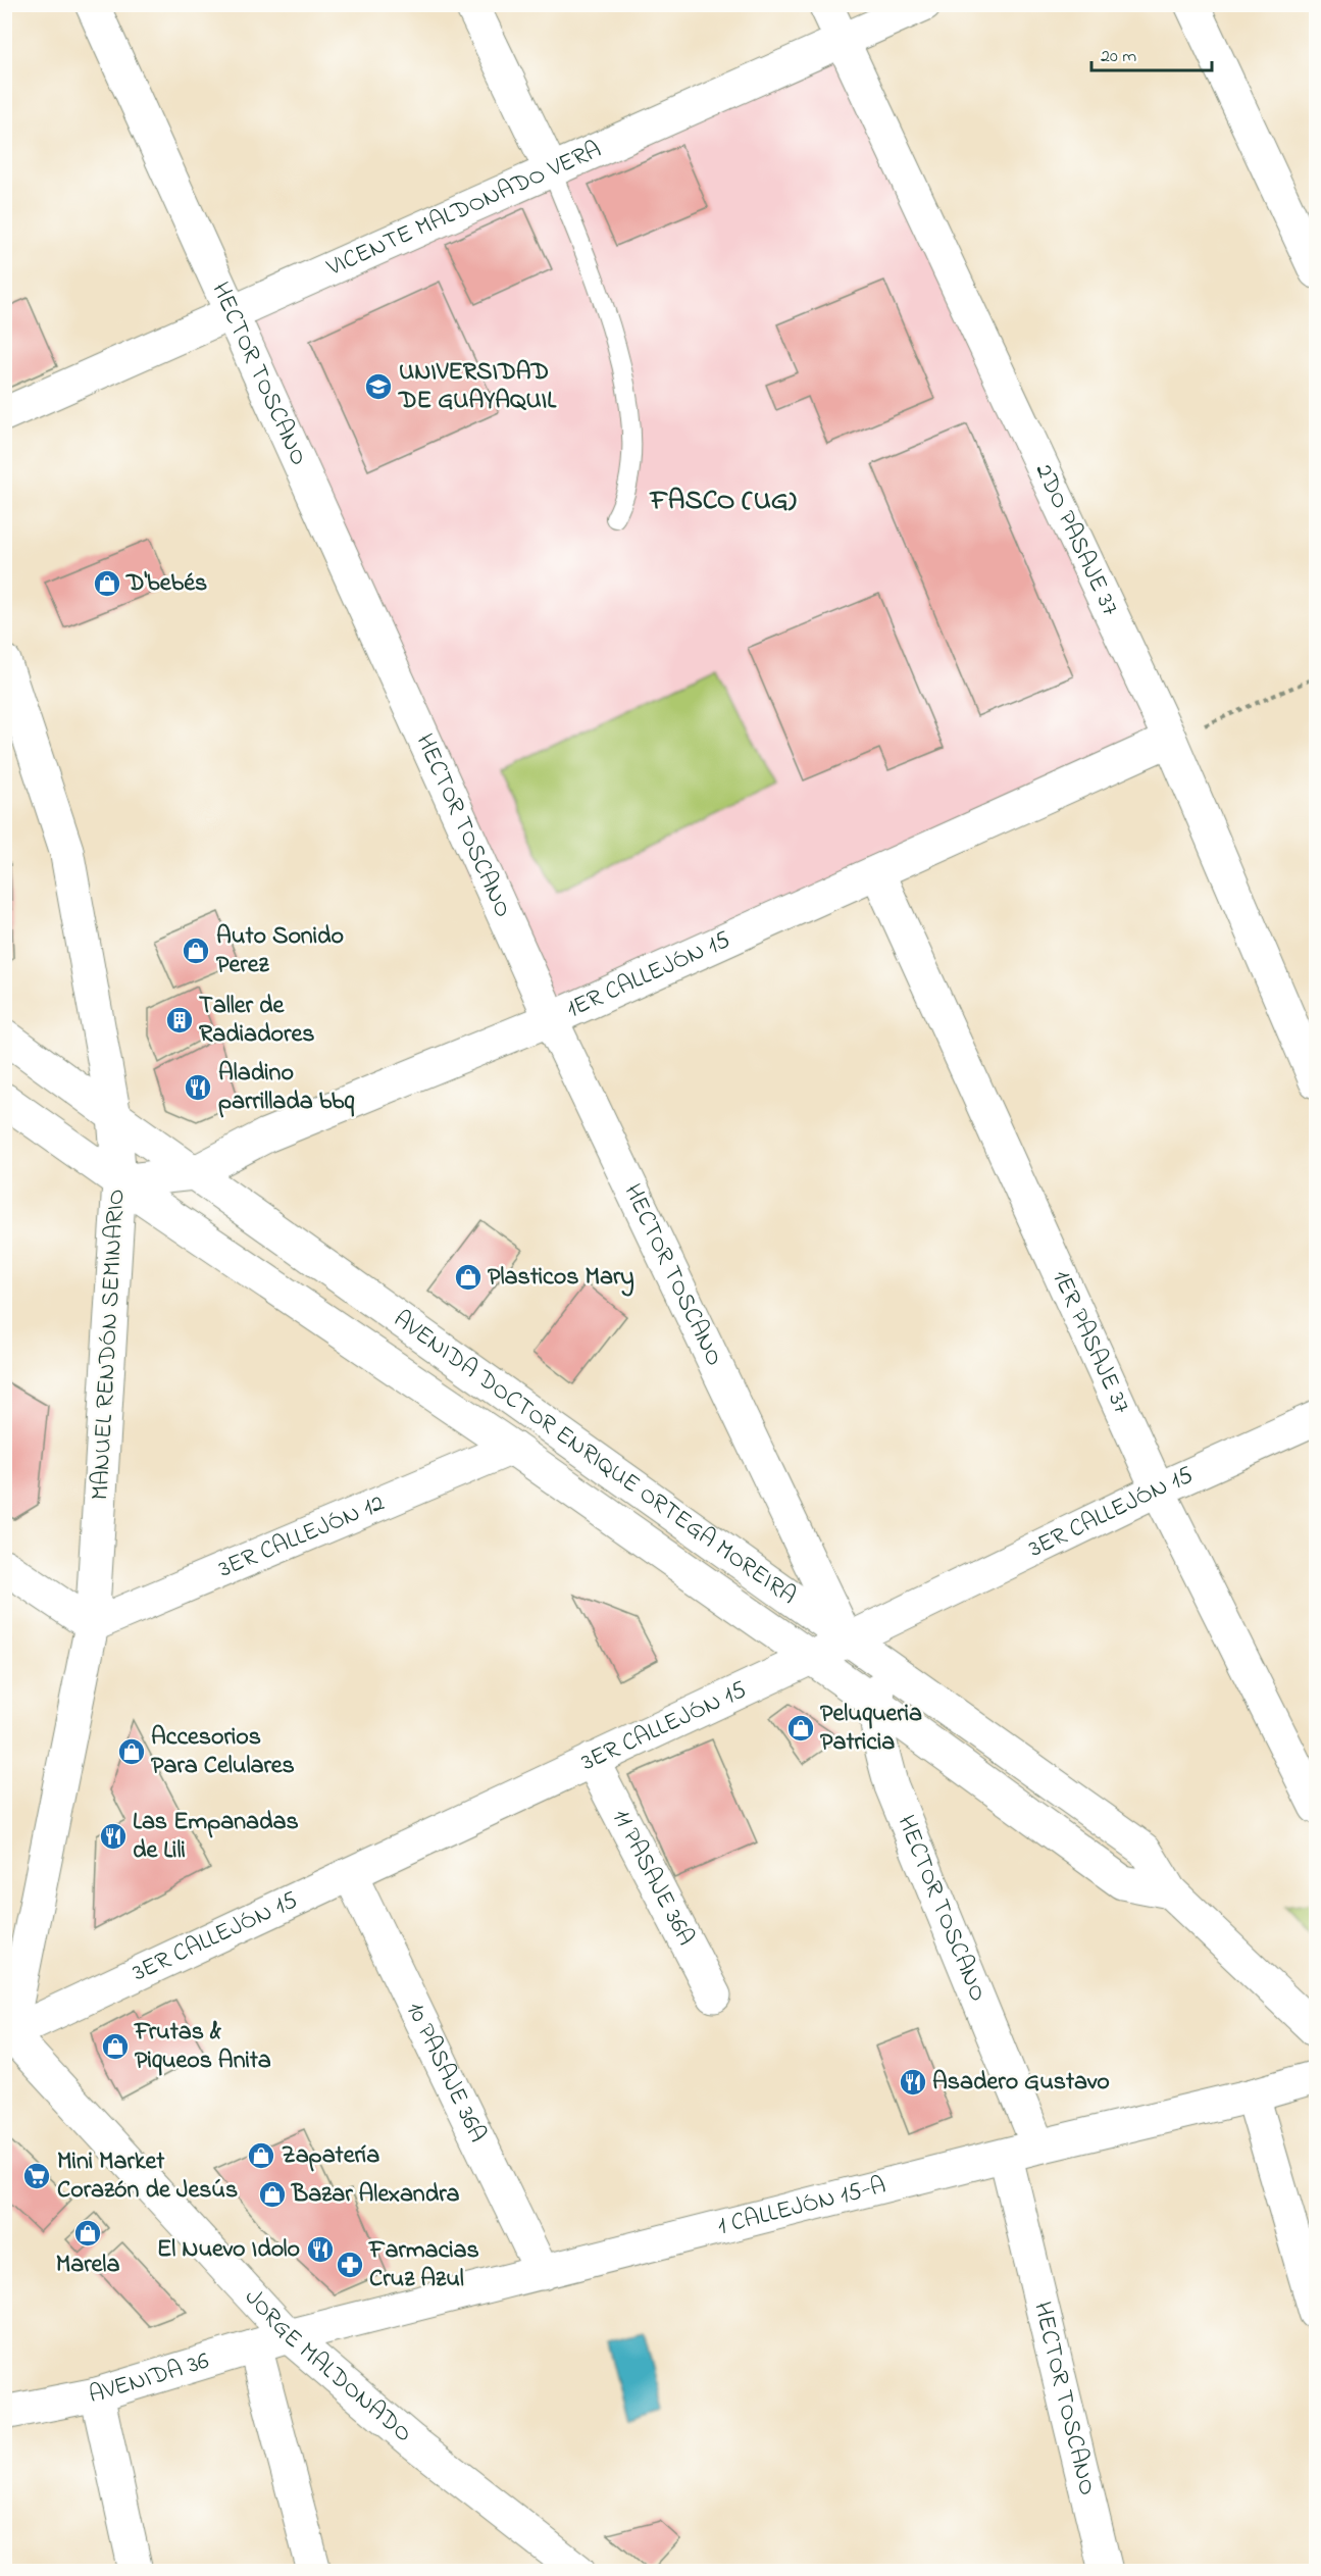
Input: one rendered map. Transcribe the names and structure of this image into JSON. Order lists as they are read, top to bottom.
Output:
{
  "streets": {
    "street": [
      "VICENTE MALDONADO VERA",
      "HECTOR TOSCANO",
      "2DO PASAJE 37",
      "1ER CALLEJÓN 15",
      "1ER PASAJE 37",
      "MANUEL RENDÓN SEMINARIO",
      "AVENIDA DOCTOR ENRIQUE ORTEGA MOREIRA",
      "3ER CALLEJÓN 15",
      "3ER CALLEJÓN 12",
      "11 PASAJE 36A",
      "10 PASAJE 36A",
      "1 CALLEJÓN 15-A",
      "JORGE MALDONADO",
      "AVENIDA 36"
    ]
  },
  "crossings": [
    ["VICENTE MALDONADO VERA", "HECTOR TOSCANO"],
    ["VICENTE MALDONADO VERA", "2DO PASAJE 37"],
    ["HECTOR TOSCANO", "1ER CALLEJÓN 15"],
    ["HECTOR TOSCANO", "AVENIDA DOCTOR ENRIQUE ORTEGA MOREIRA"],
    ["HECTOR TOSCANO", "3ER CALLEJÓN 15"],
    ["HECTOR TOSCANO", "1 CALLEJÓN 15-A"],
    ["2DO PASAJE 37", "1ER CALLEJÓN 15"],
    ["1ER CALLEJÓN 15", "1ER PASAJE 37"],
    ["1ER CALLEJÓN 15", "MANUEL RENDÓN SEMINARIO"],
    ["1ER CALLEJÓN 15", "AVENIDA DOCTOR ENRIQUE ORTEGA MOREIRA"],
    ["1ER PASAJE 37", "3ER CALLEJÓN 15"],
    ["MANUEL RENDÓN SEMINARIO", "AVENIDA DOCTOR ENRIQUE ORTEGA MOREIRA"],
    ["MANUEL RENDÓN SEMINARIO", "3ER CALLEJÓN 15"],
    ["MANUEL RENDÓN SEMINARIO", "3ER CALLEJÓN 12"],
    ["MANUEL RENDÓN SEMINARIO", "JORGE MALDONADO"],
    ["AVENIDA DOCTOR ENRIQUE ORTEGA MOREIRA", "3ER CALLEJÓN 15"],
    ["AVENIDA DOCTOR ENRIQUE ORTEGA MOREIRA", "3ER CALLEJÓN 12"],
    ["3ER CALLEJÓN 15", "11 PASAJE 36A"],
    ["3ER CALLEJÓN 15", "10 PASAJE 36A"],
    ["3ER CALLEJÓN 15", "JORGE MALDONADO"],
    ["10 PASAJE 36A", "1 CALLEJÓN 15-A"],
    ["1 CALLEJÓN 15-A", "JORGE MALDONADO"],
    ["1 CALLEJÓN 15-A", "AVENIDA 36"],
    ["JORGE MALDONADO", "AVENIDA 36"]
  ],
  "districts": ["FASCO (UG)"],
  "places": {
    "school or university": ["UNIVERSIDAD DE GUAYAQUIL"],
    "shop": [
      "D'bebés",
      "Auto Sonido Perez",
      "Plasticos Mary",
      "Peluqueria Patricia",
      "Accesorios Para Celulares",
      "Frutas & Piqueos Anita",
      "Zapatería",
      "Bazar Alexandra",
      "Marela"
    ],
    "building": ["Taller de Radiadores"],
    "restaurant": [
      "Aladino parrillada bbq",
      "Las Empanadas de Lili",
      "Asadero Gustavo",
      "El Nuevo Idolo"
    ],
    "supermarket": ["Mini Market Corazón de Jesús"],
    "pharmacy": ["Farmacias Cruz Azul"]
  },
  "scale_bar": "20 m"
}
